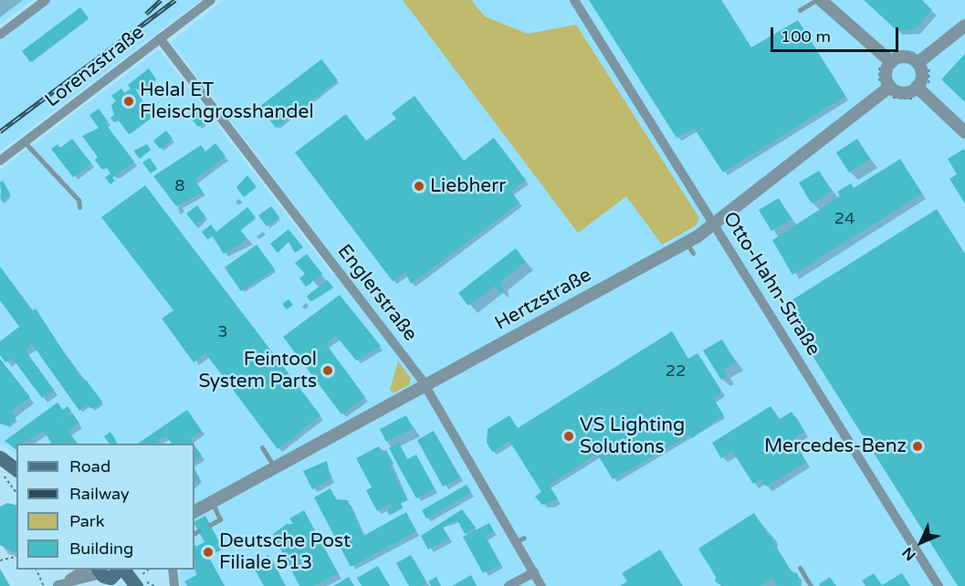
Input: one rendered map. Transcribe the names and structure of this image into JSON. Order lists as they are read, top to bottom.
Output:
{
  "streets": {
    "street": [
      "Lorenzstraße",
      "Otto-Hahn-Straße",
      "Englerstraße",
      "Hertzstraße"
    ]
  },
  "crossings": [
    ["Lorenzstraße", "Englerstraße"],
    ["Otto-Hahn-Straße", "Hertzstraße"],
    ["Englerstraße", "Hertzstraße"]
  ],
  "places": [
    "Helal ET Fleischgrosshandel",
    "Liebherr",
    "Feintool System Parts",
    "VS Lighting Solutions",
    "Mercedes-Benz",
    "Deutsche Post Filiale 513"
  ],
  "house_numbers": [
    "8",
    "24",
    "3",
    "22"
  ],
  "legend": [
    "Road",
    "Railway",
    "Park",
    "Building"
  ],
  "scale_bar": "100 m",
  "north": "bottom left"
}
